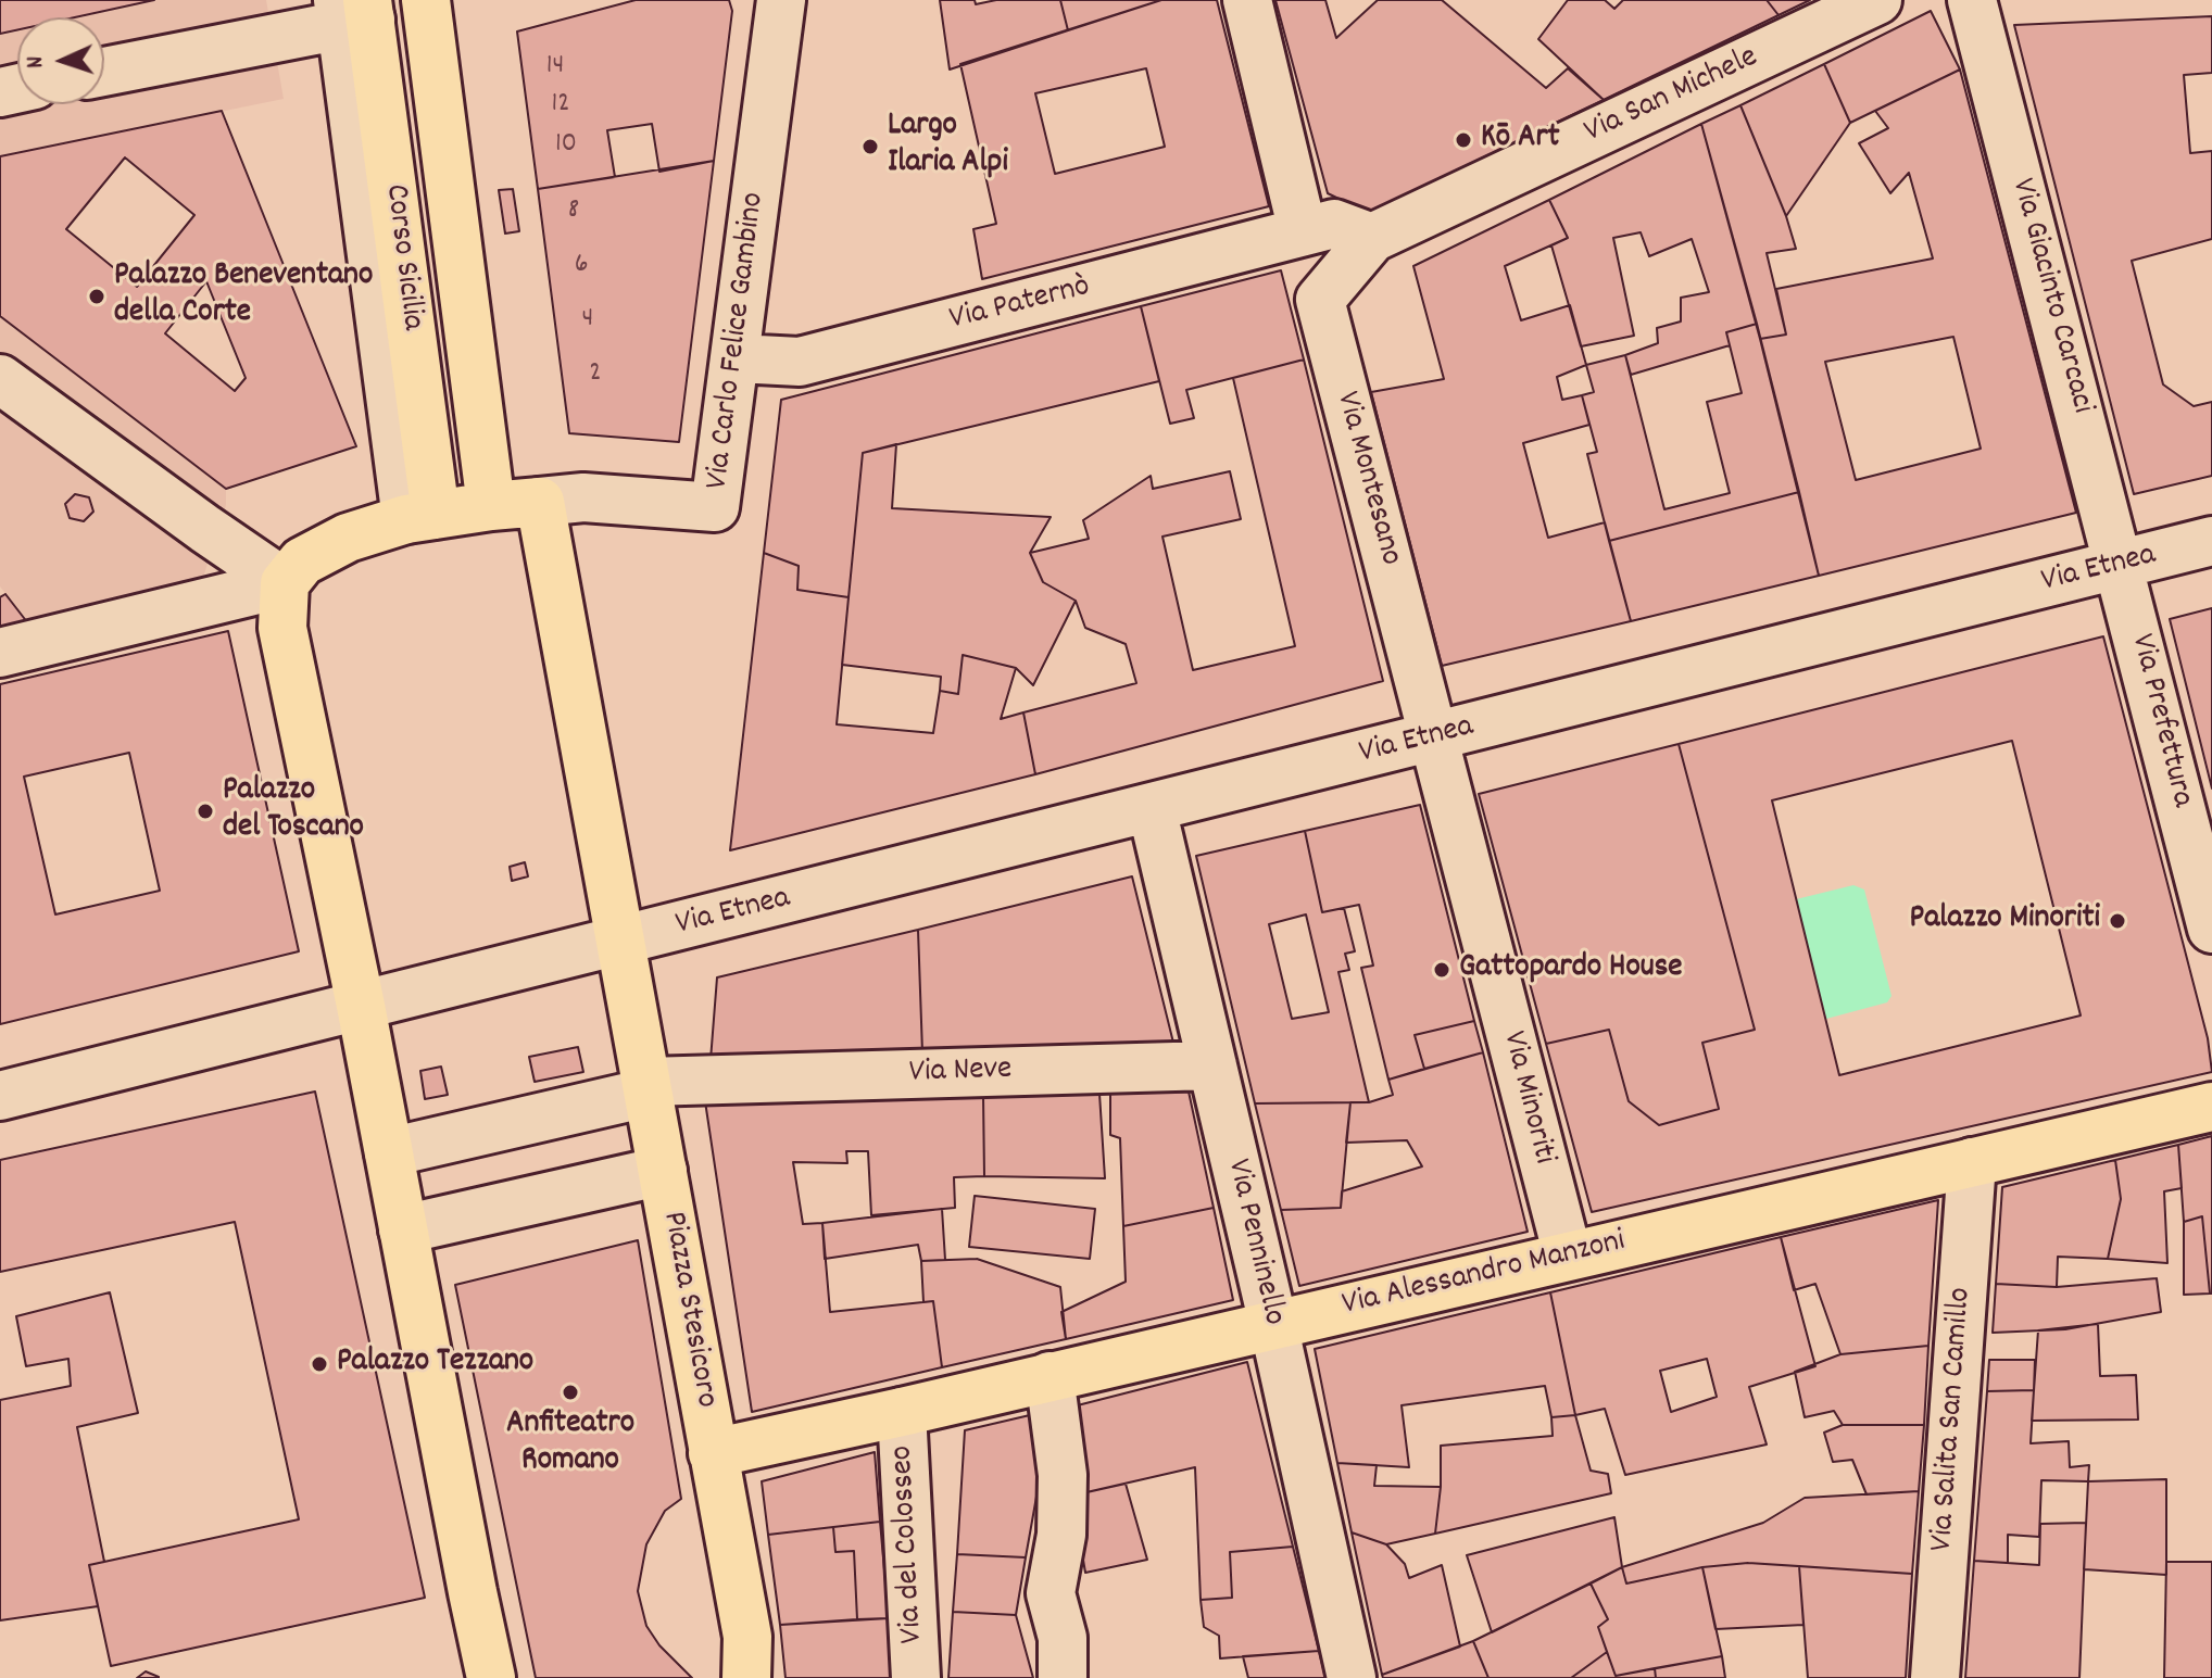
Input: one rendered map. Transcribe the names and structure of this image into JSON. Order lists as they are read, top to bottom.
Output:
{
  "streets": {
    "main road": ["Corso Sicilia", "Via Alessandro Manzoni", "Piazza Stesicoro"],
    "street": [
      "Via San Michele",
      "Via Giacinto Carcaci",
      "Via Paternò",
      "Via Carlo Felice Gambino",
      "Via Montesano",
      "Via Etnea",
      "Via Prefettura",
      "Via Neve",
      "Via Minoriti",
      "Via Penninello",
      "Via Salita San Camillo",
      "Via del Colosseo"
    ]
  },
  "crossings": [
    ["Via San Michele", "Via Paternò"],
    ["Via San Michele", "Via Montesano"],
    ["Via Giacinto Carcaci", "Via Etnea"],
    ["Via Giacinto Carcaci", "Via Prefettura"],
    ["Via Paternò", "Via Carlo Felice Gambino"],
    ["Via Paternò", "Via Montesano"],
    ["Via Carlo Felice Gambino", "Piazza Stesicoro"],
    ["Via Montesano", "Via Etnea"],
    ["Via Montesano", "Via Minoriti"],
    ["Via Etnea", "Via Prefettura"],
    ["Via Etnea", "Via Minoriti"],
    ["Via Etnea", "Via Penninello"],
    ["Via Etnea", "Piazza Stesicoro"],
    ["Via Neve", "Via Penninello"],
    ["Via Neve", "Piazza Stesicoro"],
    ["Via Minoriti", "Via Alessandro Manzoni"],
    ["Via Penninello", "Via Alessandro Manzoni"],
    ["Via Alessandro Manzoni", "Piazza Stesicoro"],
    ["Via Alessandro Manzoni", "Via Salita San Camillo"],
    ["Via Alessandro Manzoni", "Via del Colosseo"]
  ],
  "places": [
    "Kō Art",
    "Largo Ilaria Alpi",
    "Palazzo Beneventano della Corte",
    "Palazzo del Toscano",
    "Palazzo Minoriti",
    "Gattopardo House",
    "Palazzo Tezzano",
    "Anfiteatro Romano"
  ],
  "house_numbers": [
    "14",
    "12",
    "10",
    "8",
    "6",
    "4",
    "2"
  ],
  "north": "left"
}
